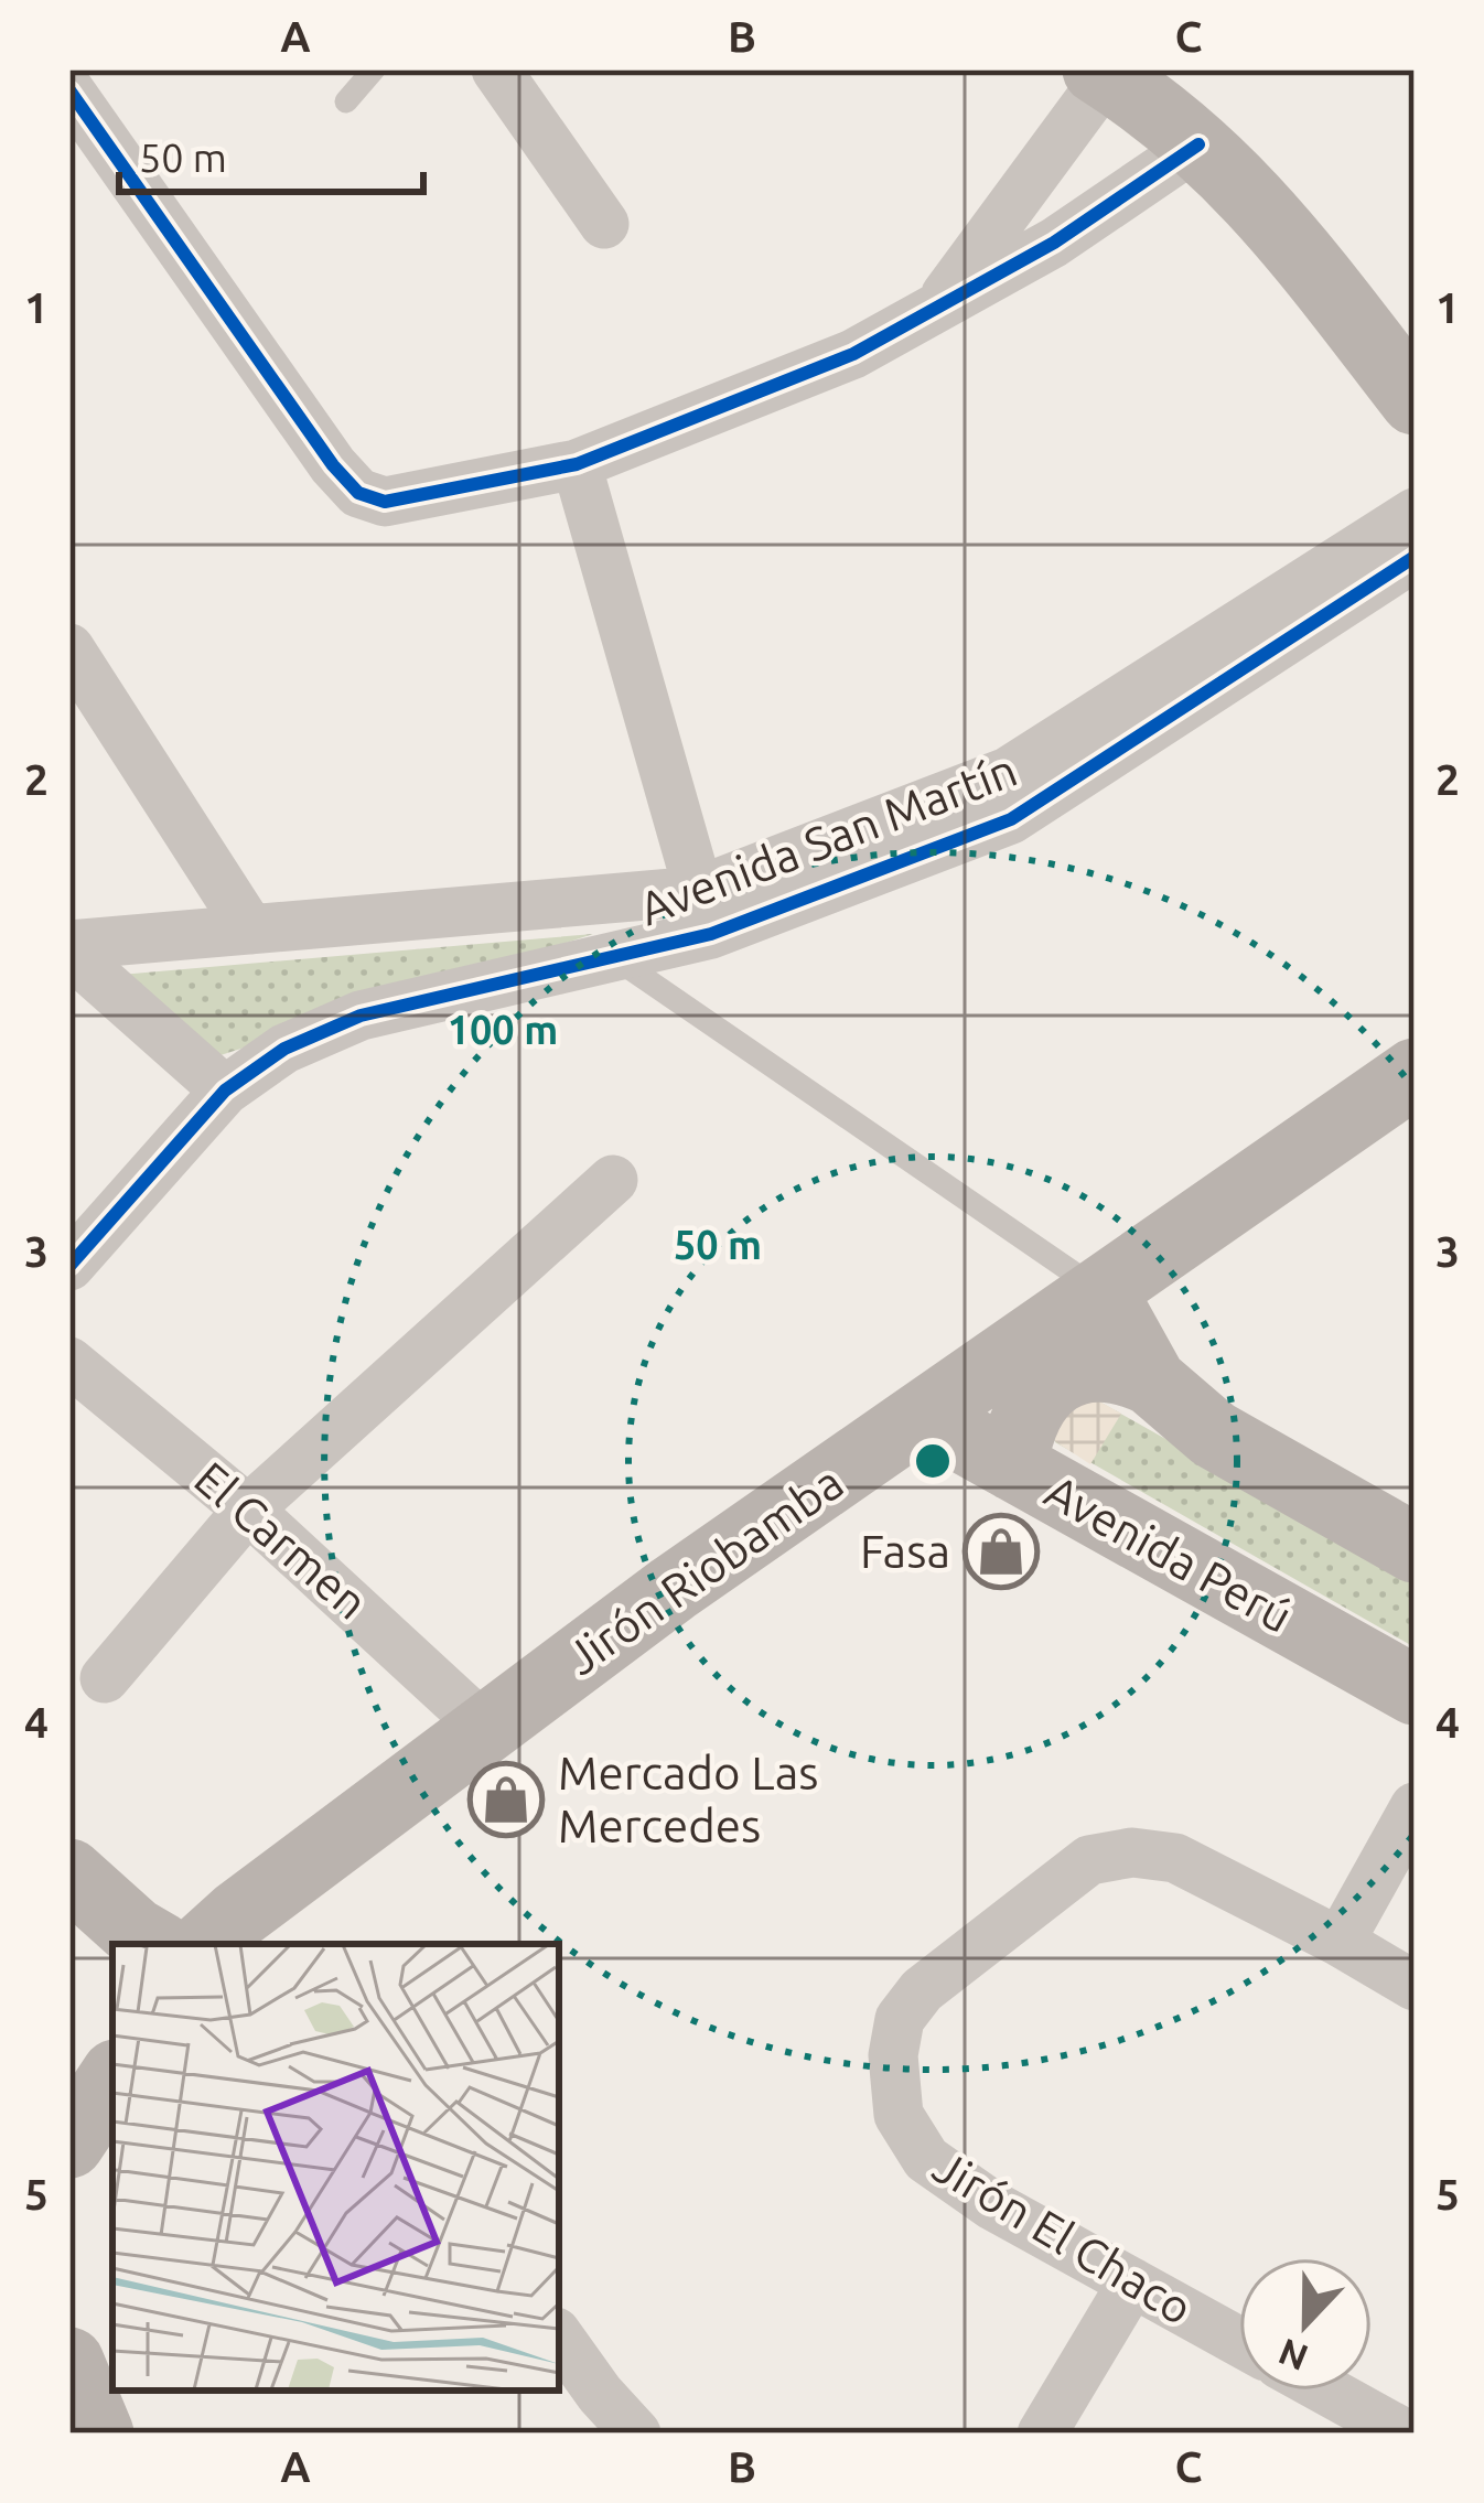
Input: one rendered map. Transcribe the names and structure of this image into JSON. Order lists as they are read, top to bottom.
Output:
{
  "streets": {
    "main road": ["Avenida Perú", "Jirón Riobamba"],
    "street": ["Avenida San Martín", "El Carmen", "Jirón El Chaco"]
  },
  "crossings": [
    ["El Carmen", "Jirón Riobamba"],
    ["Avenida Perú", "Jirón Riobamba"]
  ],
  "places": {
    "shop": ["Fasa", "Mercado Las Mercedes"]
  },
  "scale_bar": "50 m",
  "north": "bottom",
  "grid": {
    "columns": ["A", "B", "C"],
    "rows": [
      "1",
      "2",
      "3",
      "4",
      "5"
    ]
  },
  "rings": ["100 m", "50 m"]
}
